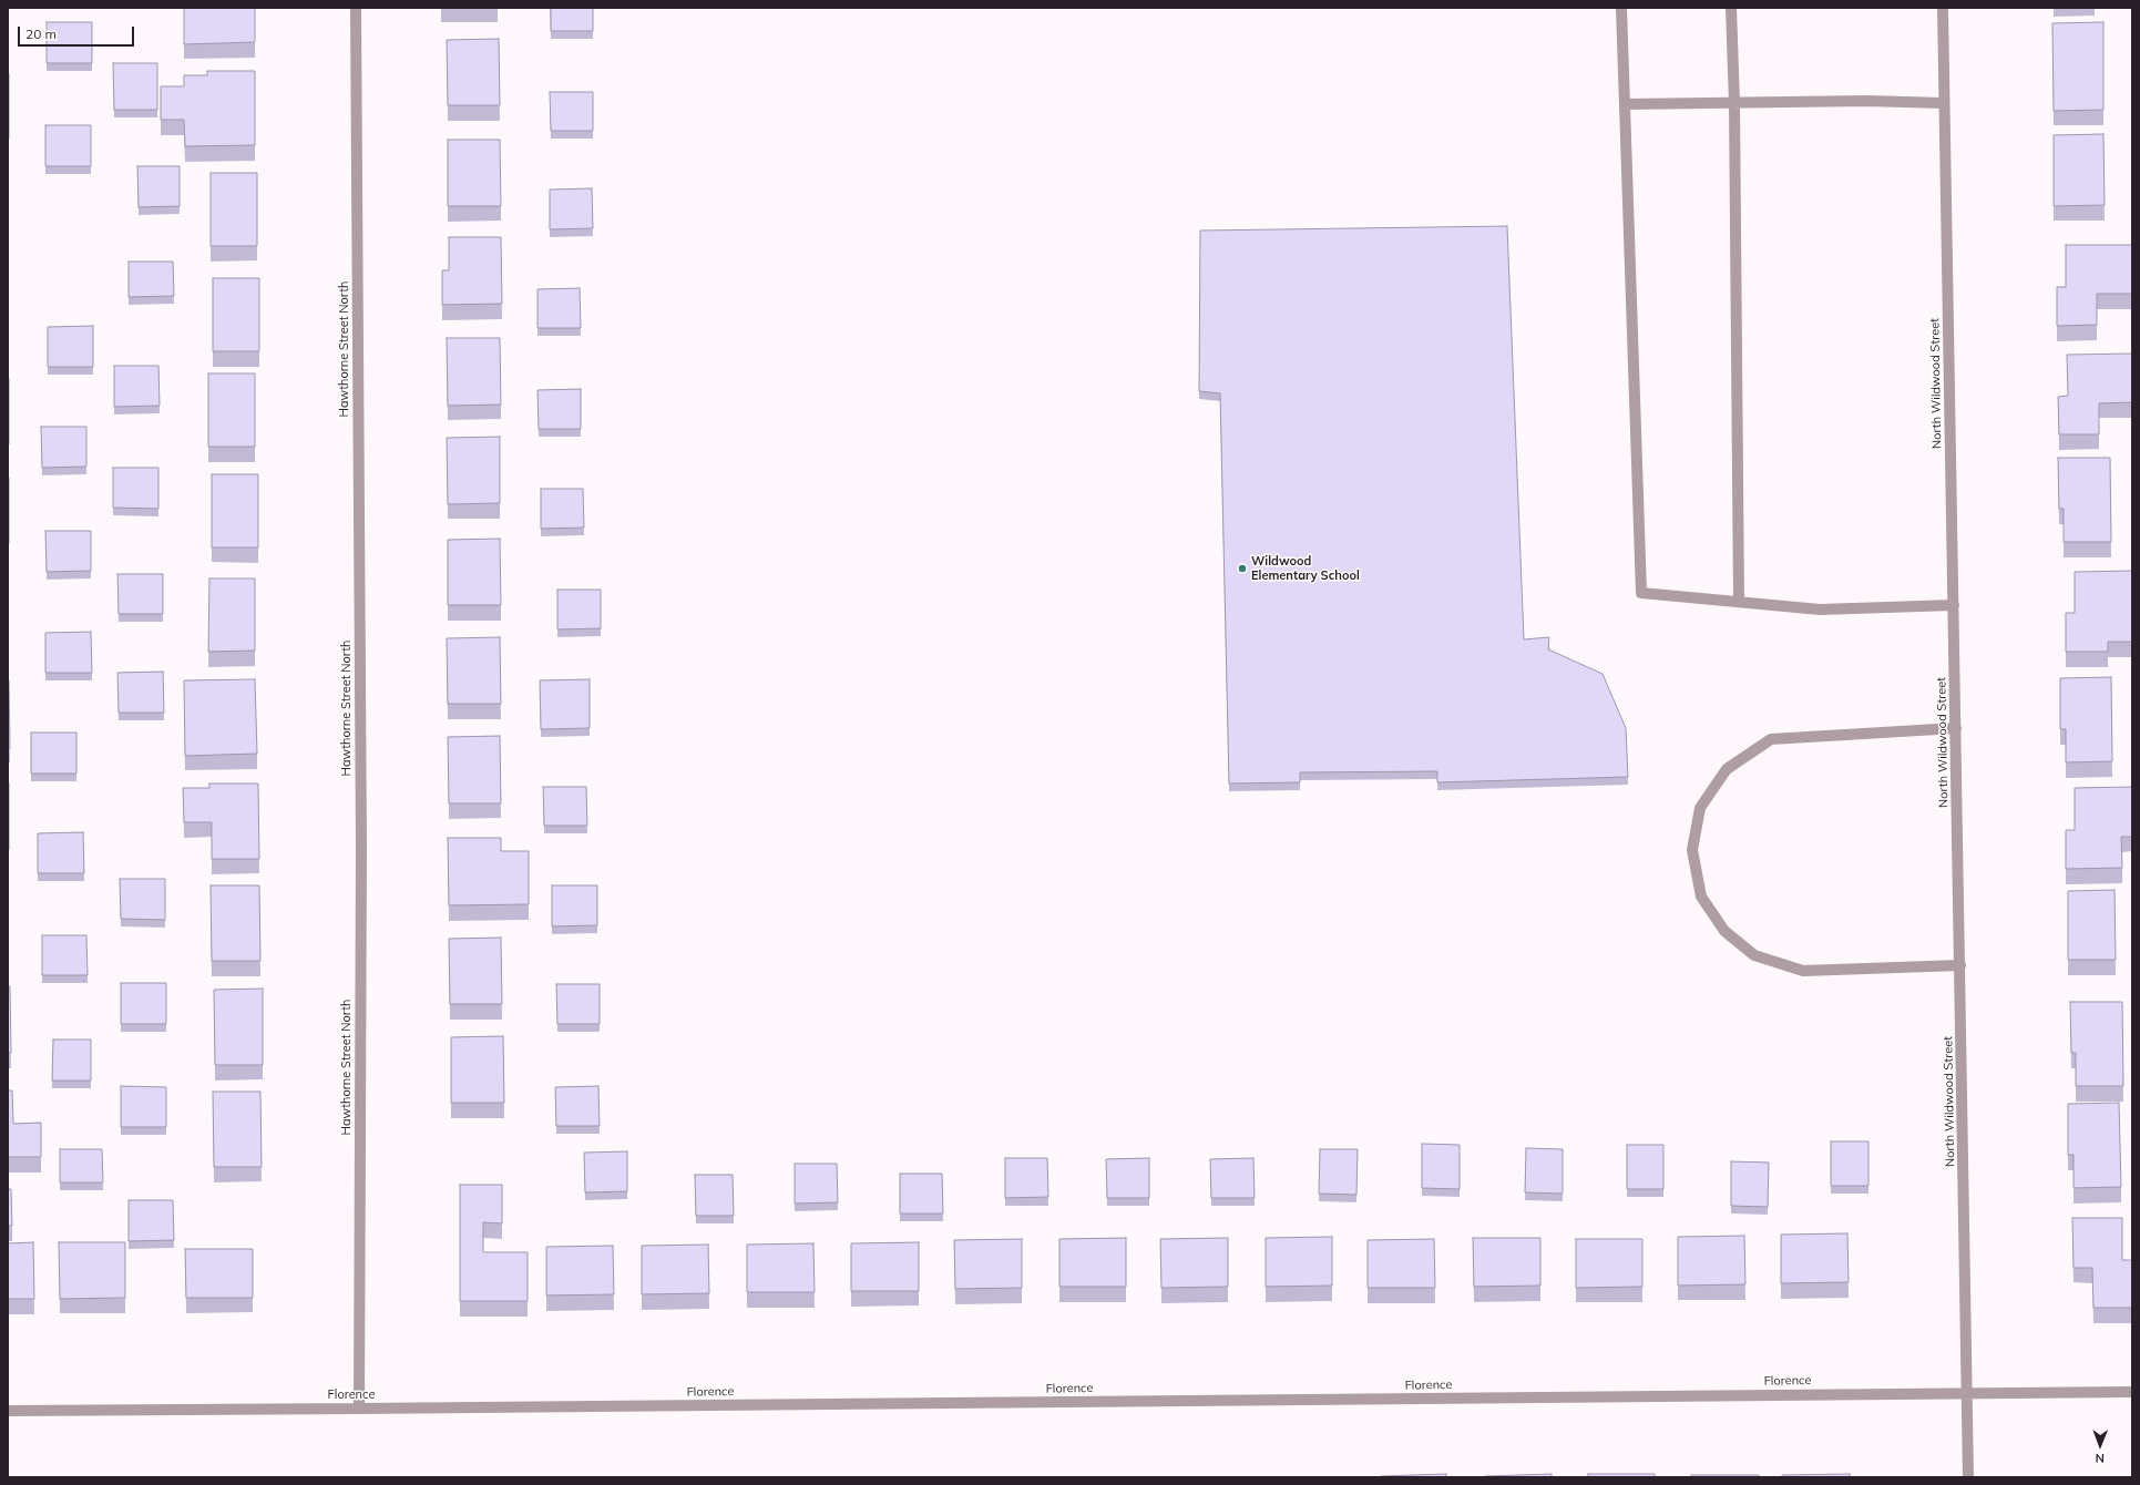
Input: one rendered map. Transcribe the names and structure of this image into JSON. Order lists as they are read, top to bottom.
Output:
{
  "streets": {
    "street": ["Hawthorne Street North", "North Wildwood Street", "Florence"]
  },
  "crossings": [
    ["Hawthorne Street North", "Florence"],
    ["North Wildwood Street", "Florence"]
  ],
  "places": ["Wildwood Elementary School"],
  "scale_bar": "20 m",
  "north": "bottom"
}
